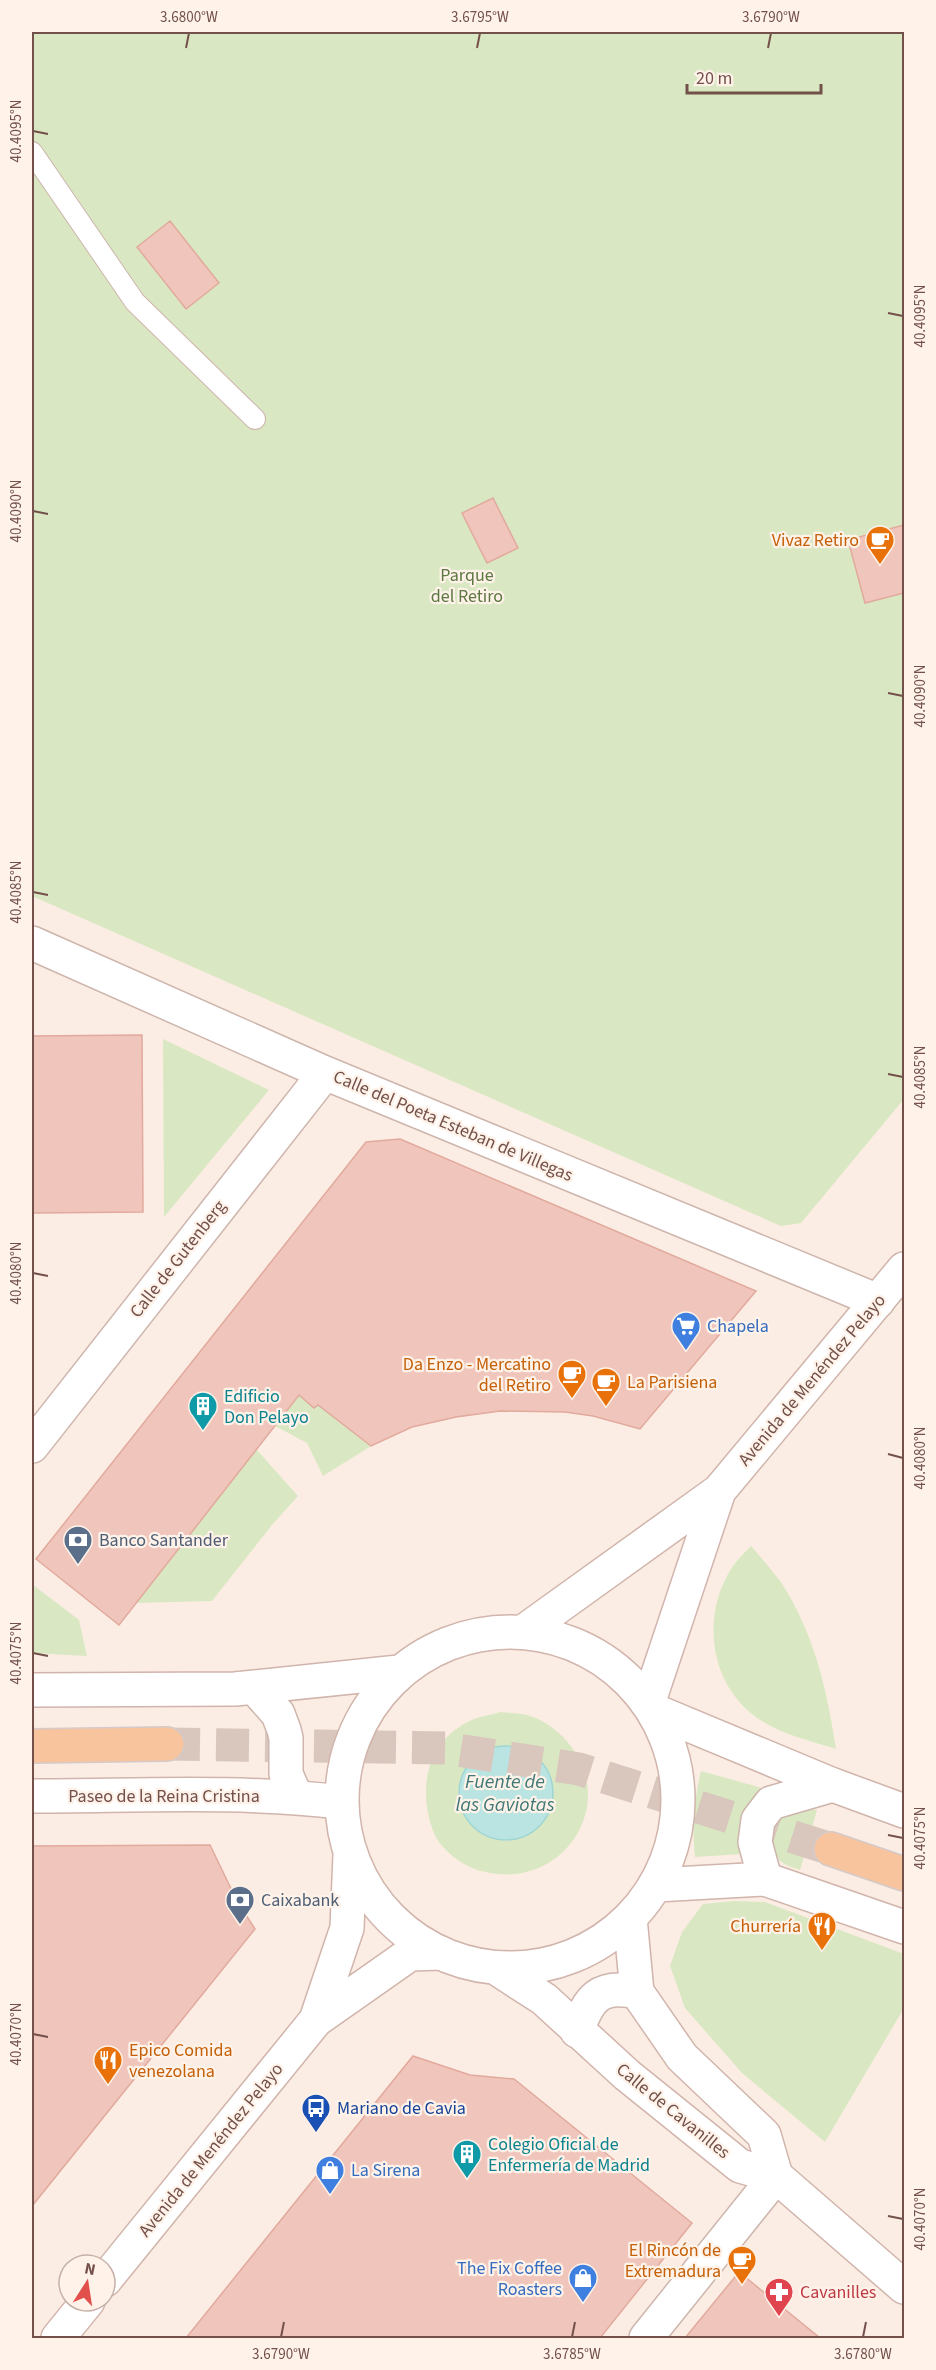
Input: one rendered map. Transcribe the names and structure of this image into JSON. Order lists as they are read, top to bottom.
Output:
{
  "streets": {
    "main road": [
      "Calle del Poeta Esteban de Villegas",
      "Calle de Gutenberg",
      "Avenida de Menéndez Pelayo",
      "Paseo de la Reina Cristina",
      "Calle de Cavanilles"
    ]
  },
  "crossings": [
    ["Calle del Poeta Esteban de Villegas", "Calle de Gutenberg"],
    ["Calle del Poeta Esteban de Villegas", "Avenida de Menéndez Pelayo"]
  ],
  "water": ["Fuente de las Gaviotas"],
  "parks": ["Parque del Retiro"],
  "places": {
    "cafe": [
      "Vivaz Retiro",
      "Da Enzo - Mercatino del Retiro",
      "La Parisiena",
      "El Rincón de Extremadura"
    ],
    "supermarket": ["Chapela"],
    "building": ["Edificio Don Pelayo", "Colegio Oficial de Enfermería de Madrid"],
    "bank": ["Banco Santander", "Caixabank"],
    "restaurant": ["Churrería", "Epico Comida venezolana"],
    "bus stop": ["Mariano de Cavia"],
    "shop": ["La Sirena", "The Fix Coffee Roasters"],
    "pharmacy": ["Cavanilles"]
  },
  "scale_bar": "20 m",
  "north": "top",
  "coordinates": [
    "3.6800°W",
    "3.6795°W",
    "3.6790°W",
    "40.4095°N",
    "40.4090°N",
    "40.4085°N",
    "40.4080°N",
    "40.4075°N",
    "40.4070°N",
    "3.6785°W",
    "3.6780°W"
  ]
}
